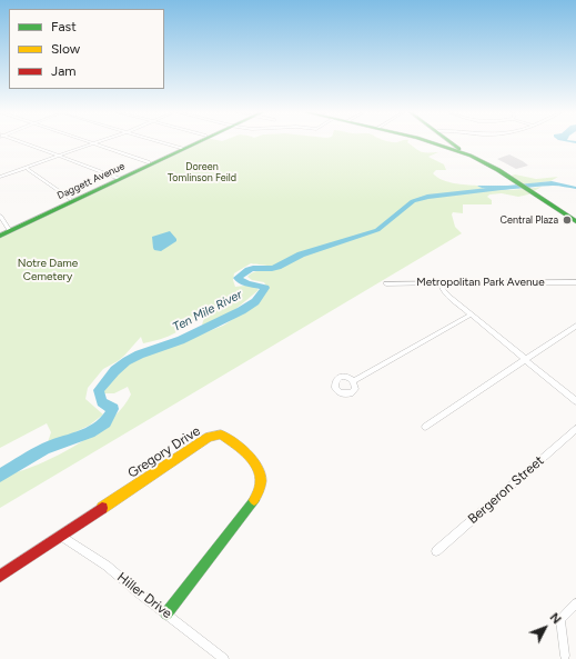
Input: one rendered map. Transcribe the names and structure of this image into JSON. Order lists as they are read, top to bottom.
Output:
{
  "streets": {
    "street": [
      "Daggett Avenue",
      "Metropolitan Park Avenue",
      "Gregory Drive",
      "Bergeron Street",
      "Hiller Drive"
    ]
  },
  "crossings": [
    ["Gregory Drive", "Hiller Drive"]
  ],
  "water": ["Ten Mile River"],
  "parks": ["Doreen Tomlinson Feild", "Notre Dame Cemetery"],
  "places": ["Central Plaza"],
  "legend": ["Fast", "Slow", "Jam"],
  "north": "top right"
}
